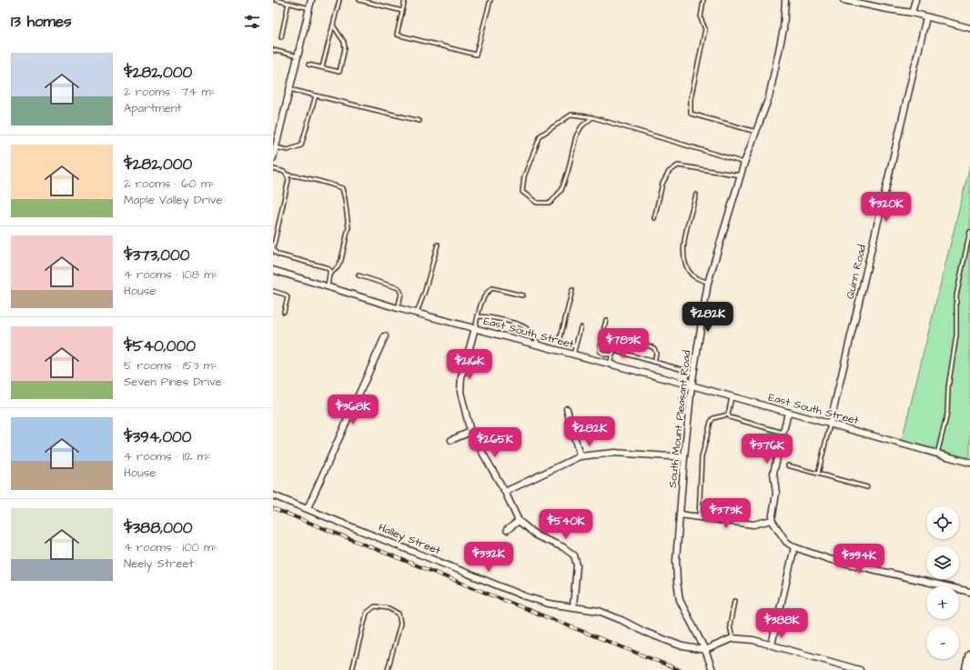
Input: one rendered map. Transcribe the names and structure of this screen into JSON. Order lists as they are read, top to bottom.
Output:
{
  "streets": {
    "street": [
      "Quinn Road",
      "East South Street",
      "South Mount Pleasant Road",
      "Halley Street"
    ]
  },
  "crossings": [
    ["Quinn Road", "East South Street"],
    ["East South Street", "South Mount Pleasant Road"],
    ["South Mount Pleasant Road", "Halley Street"]
  ],
  "page": {
    "heading": "13 homes",
    "list": [
      {
        "name": "$282,000",
        "note": "2 rooms · 74 m² · Apartment"
      },
      {
        "name": "$282,000",
        "note": "2 rooms · 60 m² · Maple Valley Drive"
      },
      {
        "name": "$373,000",
        "note": "4 rooms · 108 m² · House"
      },
      {
        "name": "$540,000",
        "note": "5 rooms · 153 m² · Seven Pines Drive"
      },
      {
        "name": "$394,000",
        "note": "4 rooms · 112 m² · House"
      },
      {
        "name": "$388,000",
        "note": "4 rooms · 100 m² · Neely Street"
      }
    ],
    "price": [
      "$320K",
      "$282K",
      "$783K",
      "$216K",
      "$368K",
      "$282K",
      "$265K",
      "$376K",
      "$373K",
      "$540K",
      "$332K",
      "$394K",
      "$388K"
    ],
    "map_buttons": ["+", "−"]
  }
}
